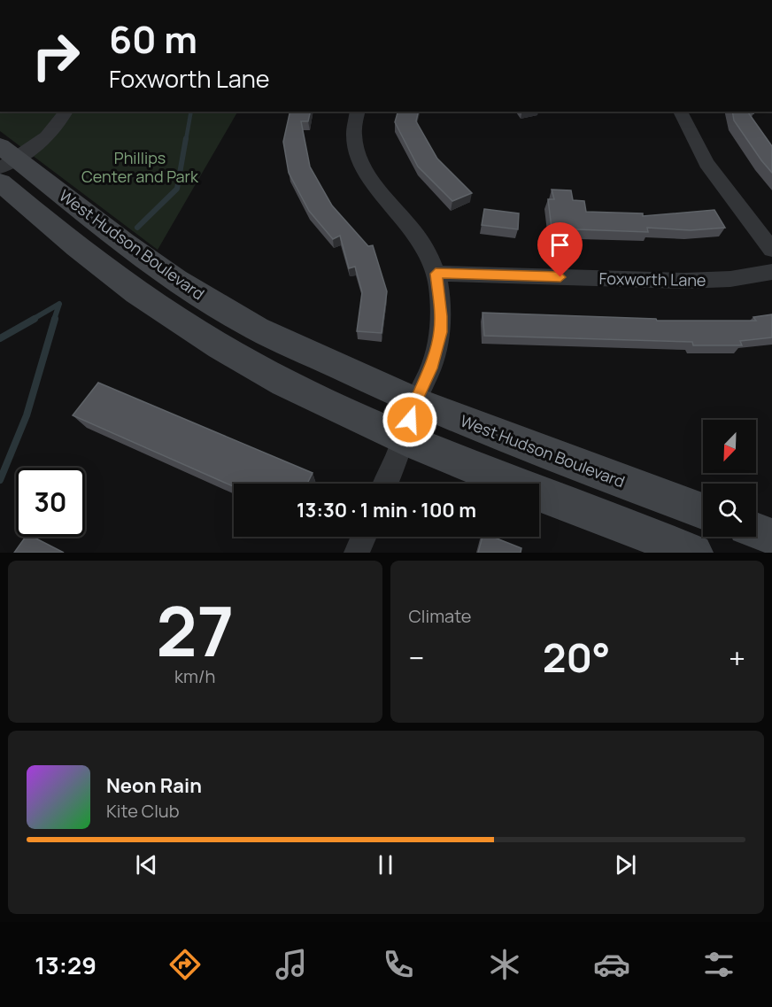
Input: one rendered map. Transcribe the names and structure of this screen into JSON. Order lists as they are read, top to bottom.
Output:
{
  "streets": {
    "main road": ["West Hudson Boulevard"],
    "street": ["Foxworth Lane"]
  },
  "parks": ["Phillips Center and Park"],
  "north": "bottom left",
  "page": {
    "turn": ["60 m", "Foxworth Lane"],
    "limit": "30",
    "trip": "13:30 · 1 min · 100 m",
    "tile": [
      ["27", "km/h"],
      "Climate"
    ],
    "heat": ["−", "20°", "+"],
    "song": ["Neon Rain", "Kite Club"],
    "tabs": "13:29"
  }
}
